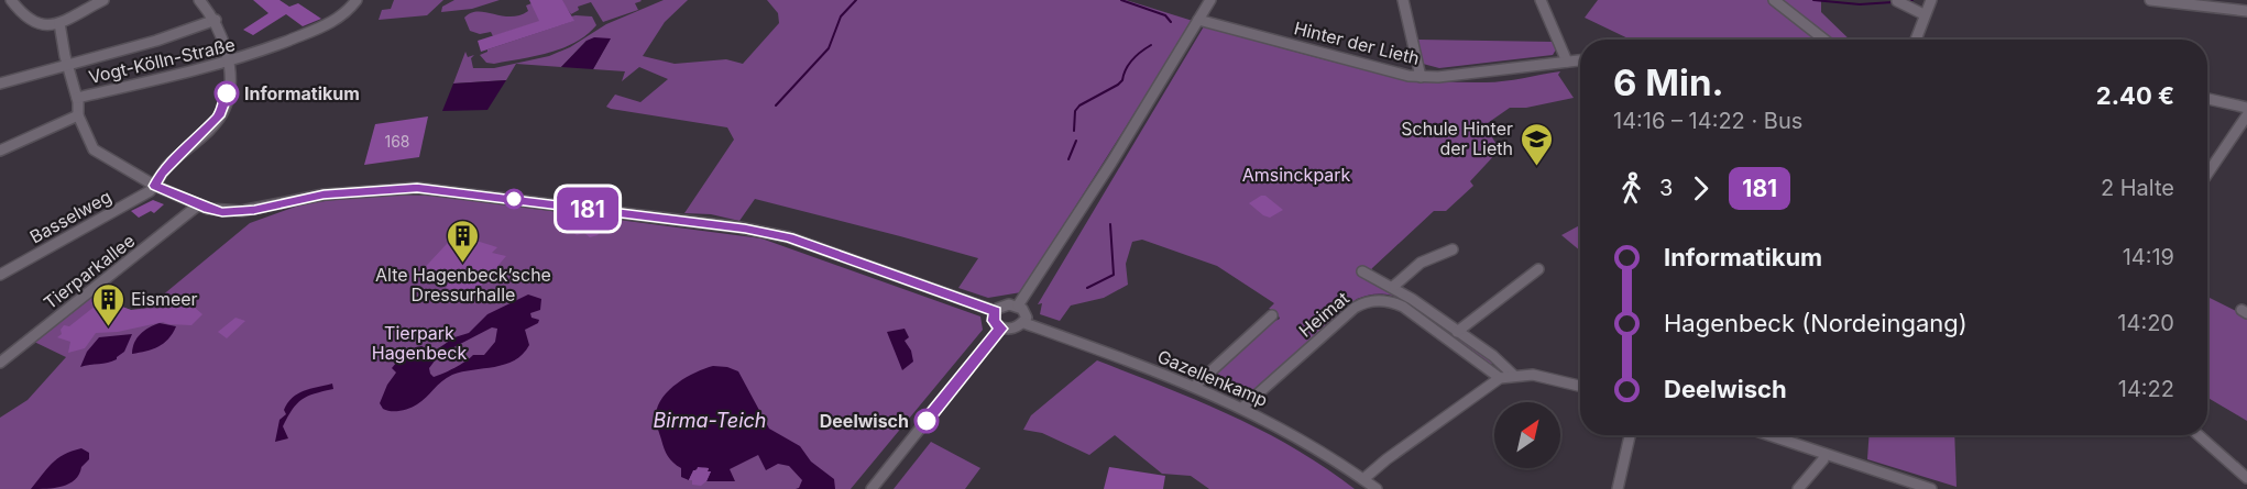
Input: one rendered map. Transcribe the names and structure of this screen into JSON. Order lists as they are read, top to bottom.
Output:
{
  "streets": {
    "street": [
      "Hinter der Lieth",
      "Vogt-Kölln-Straße",
      "Basselweg",
      "Tierparkallee",
      "Heimat",
      "Gazellenkamp"
    ]
  },
  "crossings": [
    ["Vogt-Kölln-Straße", "Basselweg"],
    ["Heimat", "Gazellenkamp"]
  ],
  "water": ["Birma-Teich"],
  "parks": ["Amsinckpark", "Tierpark Hagenbeck"],
  "places": {
    "other": ["Informatikum", "Deelwisch"],
    "school or university": ["Schule Hinter der Lieth"],
    "building": ["Alte Hagenbeck’sche Dressurhalle", "Eismeer"]
  },
  "lines": ["bus line 181"],
  "house_numbers": ["168"],
  "north": "top right",
  "page": {
    "on_map": "181",
    "heading": ["6 Min.", "14:16 – 14:22 · Bus", "2.40 €"],
    "legs": ["3", "181", "2 Halte"],
    "list": [
      {
        "name": "Informatikum",
        "value": "14:19"
      },
      {
        "name": "Hagenbeck (Nordeingang)",
        "value": "14:20"
      },
      {
        "name": "Deelwisch",
        "value": "14:22"
      }
    ]
  }
}
